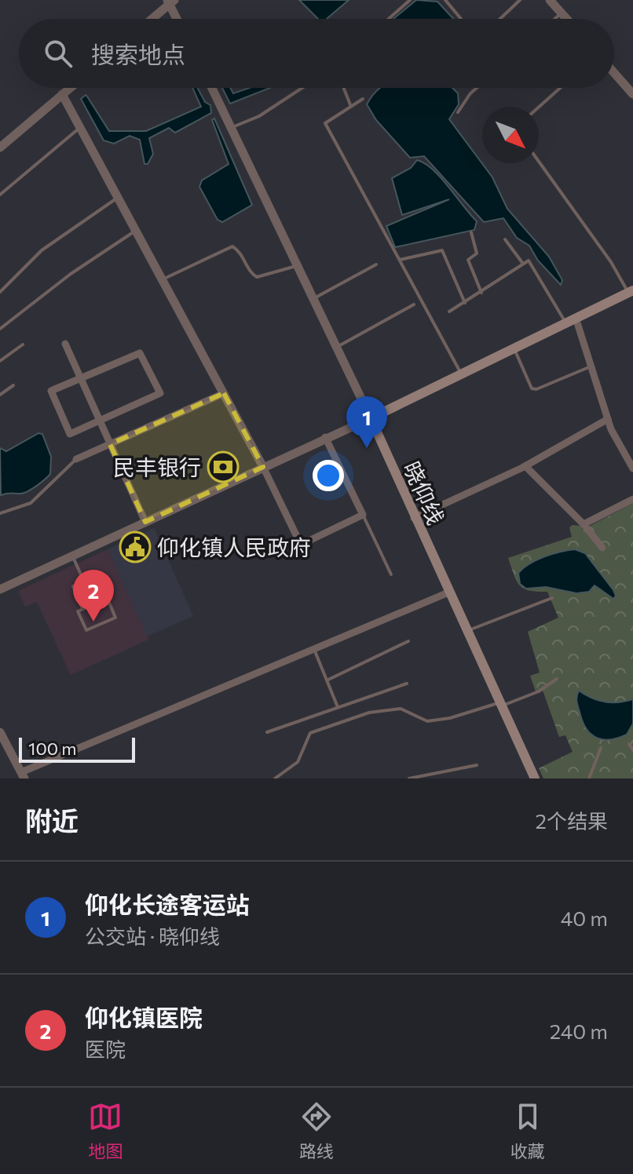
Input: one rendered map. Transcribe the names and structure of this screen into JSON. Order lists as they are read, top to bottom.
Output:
{
  "streets": {
    "main road": ["晓仰线"]
  },
  "places": {
    "bank": ["民丰银行"],
    "public building": ["仰化镇人民政府"]
  },
  "scale_bar": "100 m",
  "north": "bottom right",
  "page": {
    "search": "搜索地点",
    "pins": ["1", "2"],
    "scale": "100 m",
    "heading": ["附近", "2个结果"],
    "list": [
      {
        "mark": "1",
        "name": "仰化长途客运站",
        "note": "公交站 · 晓仰线",
        "value": "40 m"
      },
      {
        "mark": "2",
        "name": "仰化镇医院",
        "note": "医院",
        "value": "240 m"
      }
    ],
    "nav": ["地图", "路线", "收藏"]
  }
}
